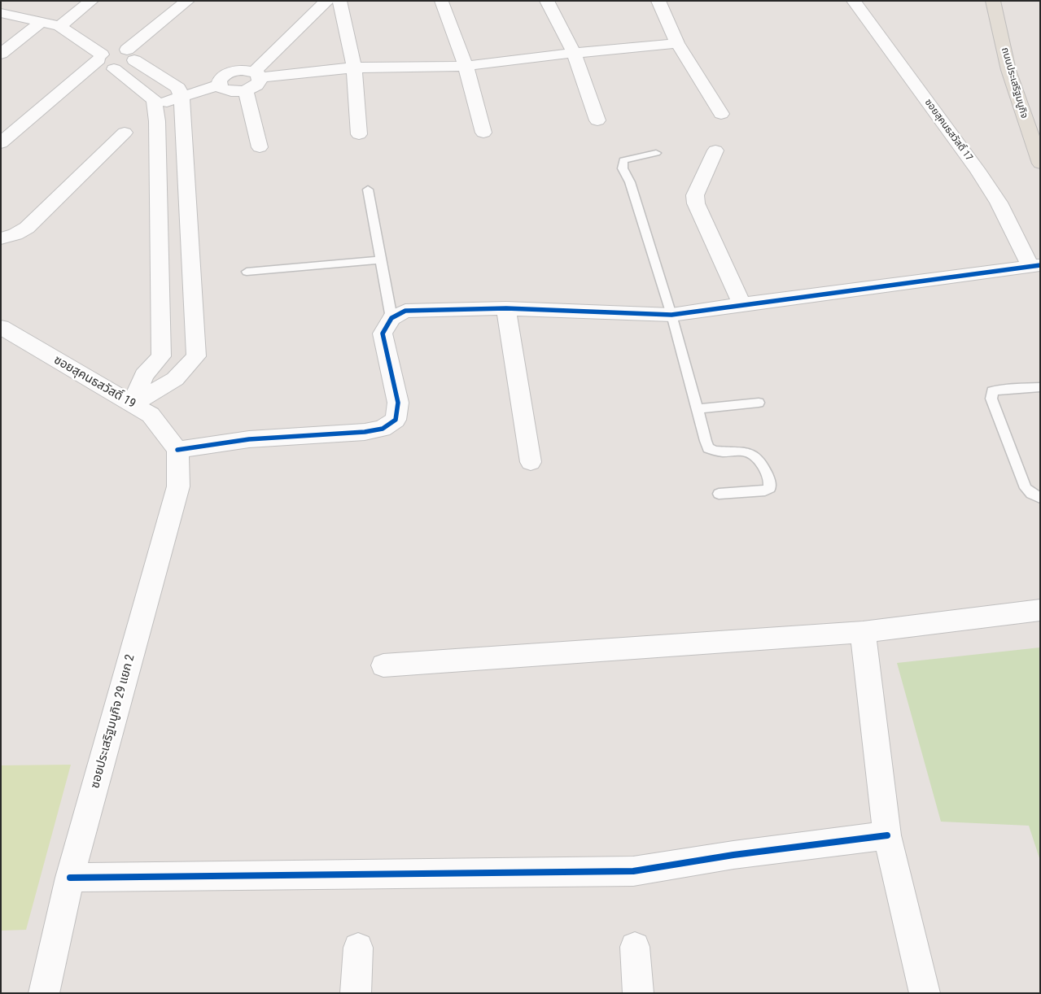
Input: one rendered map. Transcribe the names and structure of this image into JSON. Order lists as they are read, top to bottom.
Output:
{
  "streets": {
    "main road": ["ถนนประเสริฐมนูกิจ"],
    "street": ["ซอยสุคนธสวัสดิ์ 17", "ซอยสุคนธสวัสดิ์ 19", "ซอยประเสริฐมนูกิจ 29 แยก 2"]
  },
  "crossings": [
    ["ซอยสุคนธสวัสดิ์ 19", "ซอยประเสริฐมนูกิจ 29 แยก 2"]
  ]
}
